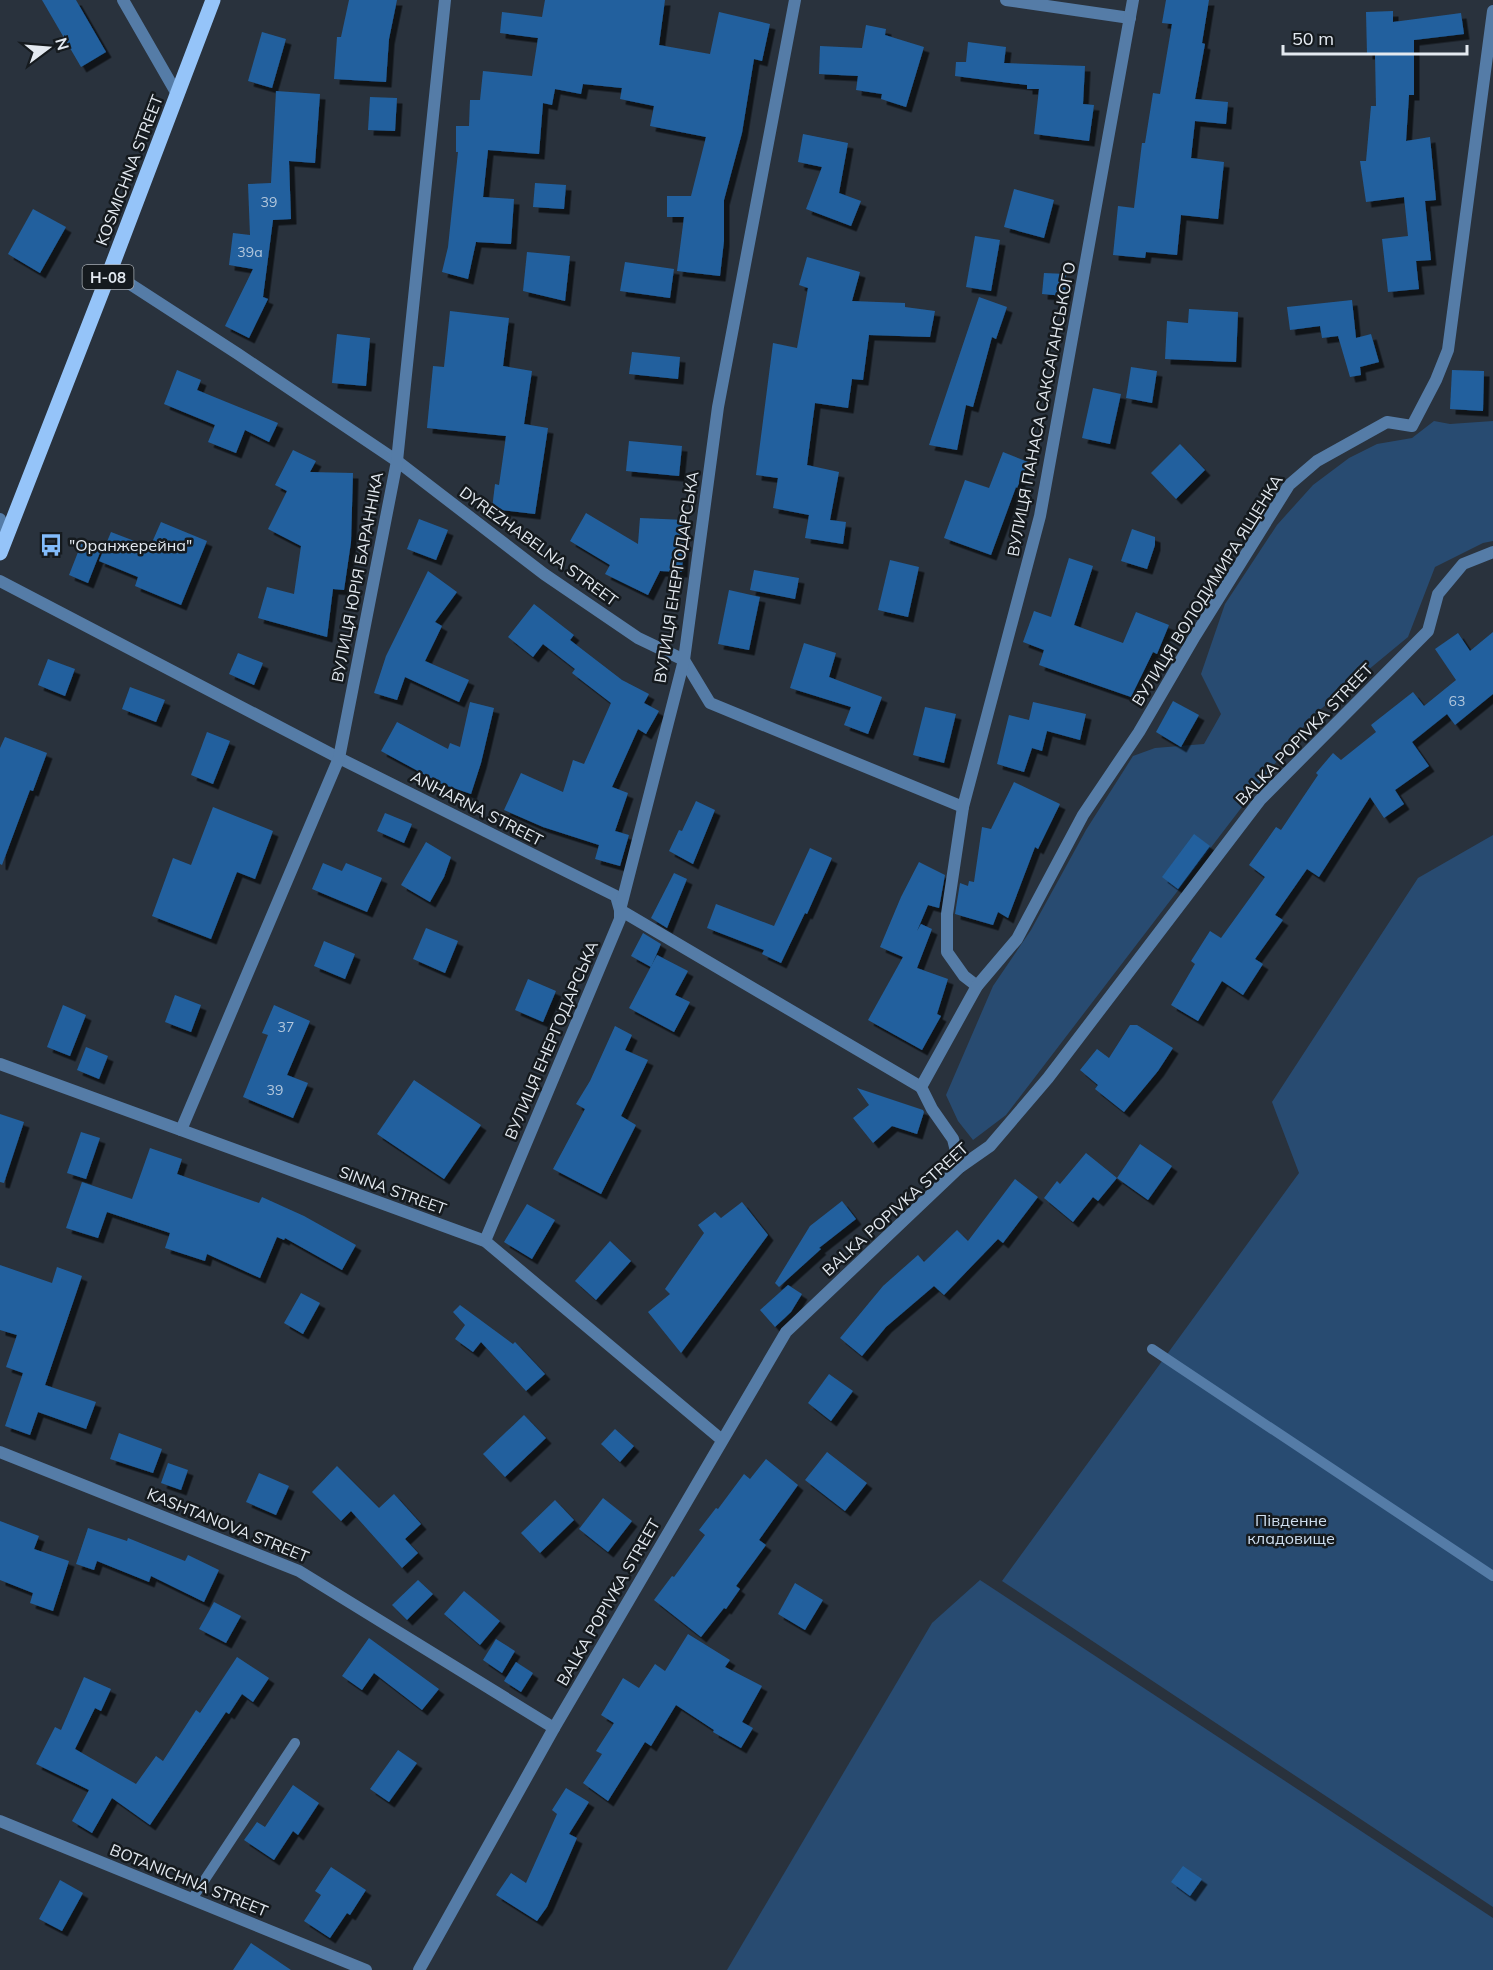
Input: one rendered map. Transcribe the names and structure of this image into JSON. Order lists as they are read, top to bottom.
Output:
{
  "streets": {
    "main road": ["KOSMICHNA STREET", "Н-08"],
    "street": [
      "ВУЛИЦЯ ПАНАСА САКСАГАНСЬКОГО",
      "DYREZHABELNA STREET",
      "ВУЛИЦЯ ЮРІЯ БАРАННІКА",
      "ВУЛИЦЯ ЕНЕРГОДАРСЬКА",
      "ВУЛИЦЯ ВОЛОДИМИРА ЯЩЕНКА",
      "BALKA POPIVKA STREET",
      "ANHARNA STREET",
      "SINNA STREET",
      "KASHTANOVA STREET",
      "BOTANICHNA STREET"
    ]
  },
  "crossings": [
    ["KOSMICHNA STREET", "DYREZHABELNA STREET"],
    ["ВУЛИЦЯ ПАНАСА САКСАГАНСЬКОГО", "ВУЛИЦЯ ВОЛОДИМИРА ЯЩЕНКА"],
    ["DYREZHABELNA STREET", "ВУЛИЦЯ ЮРІЯ БАРАННІКА"],
    ["DYREZHABELNA STREET", "ВУЛИЦЯ ЕНЕРГОДАРСЬКА"],
    ["ВУЛИЦЯ ЮРІЯ БАРАННІКА", "ANHARNA STREET"],
    ["ВУЛИЦЯ ЮРІЯ БАРАННІКА", "SINNA STREET"],
    ["ВУЛИЦЯ ЕНЕРГОДАРСЬКА", "ANHARNA STREET"],
    ["ВУЛИЦЯ ЕНЕРГОДАРСЬКА", "SINNA STREET"],
    ["ВУЛИЦЯ ВОЛОДИМИРА ЯЩЕНКА", "ANHARNA STREET"],
    ["BALKA POPIVKA STREET", "SINNA STREET"],
    ["BALKA POPIVKA STREET", "KASHTANOVA STREET"]
  ],
  "parks": ["Південне кладовище"],
  "places": {
    "bus stop": ["\"Оранжерейна\""]
  },
  "house_numbers": [
    "39",
    "39а",
    "63",
    "37",
    "39"
  ],
  "scale_bar": "50 m",
  "north": "right"
}
